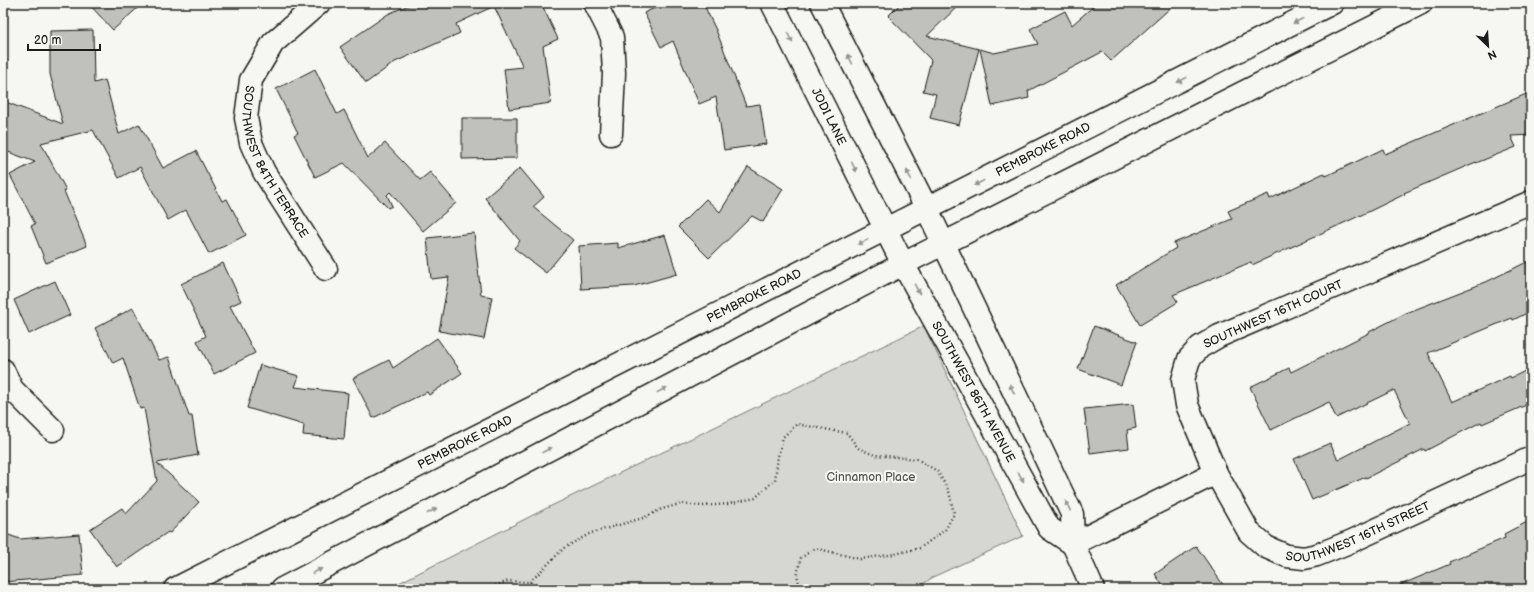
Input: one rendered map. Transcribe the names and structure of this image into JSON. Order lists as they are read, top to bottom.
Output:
{
  "streets": {
    "street": [
      "JODI LANE",
      "PEMBROKE ROAD",
      "SOUTHWEST 84TH TERRACE",
      "SOUTHWEST 16TH COURT",
      "SOUTHWEST 86TH AVENUE",
      "SOUTHWEST 16TH STREET"
    ]
  },
  "crossings": [
    ["JODI LANE", "PEMBROKE ROAD"],
    ["JODI LANE", "SOUTHWEST 86TH AVENUE"],
    ["PEMBROKE ROAD", "SOUTHWEST 86TH AVENUE"],
    ["SOUTHWEST 16TH COURT", "SOUTHWEST 16TH STREET"]
  ],
  "parks": ["Cinnamon Place"],
  "scale_bar": "20 m",
  "north": "bottom right"
}
